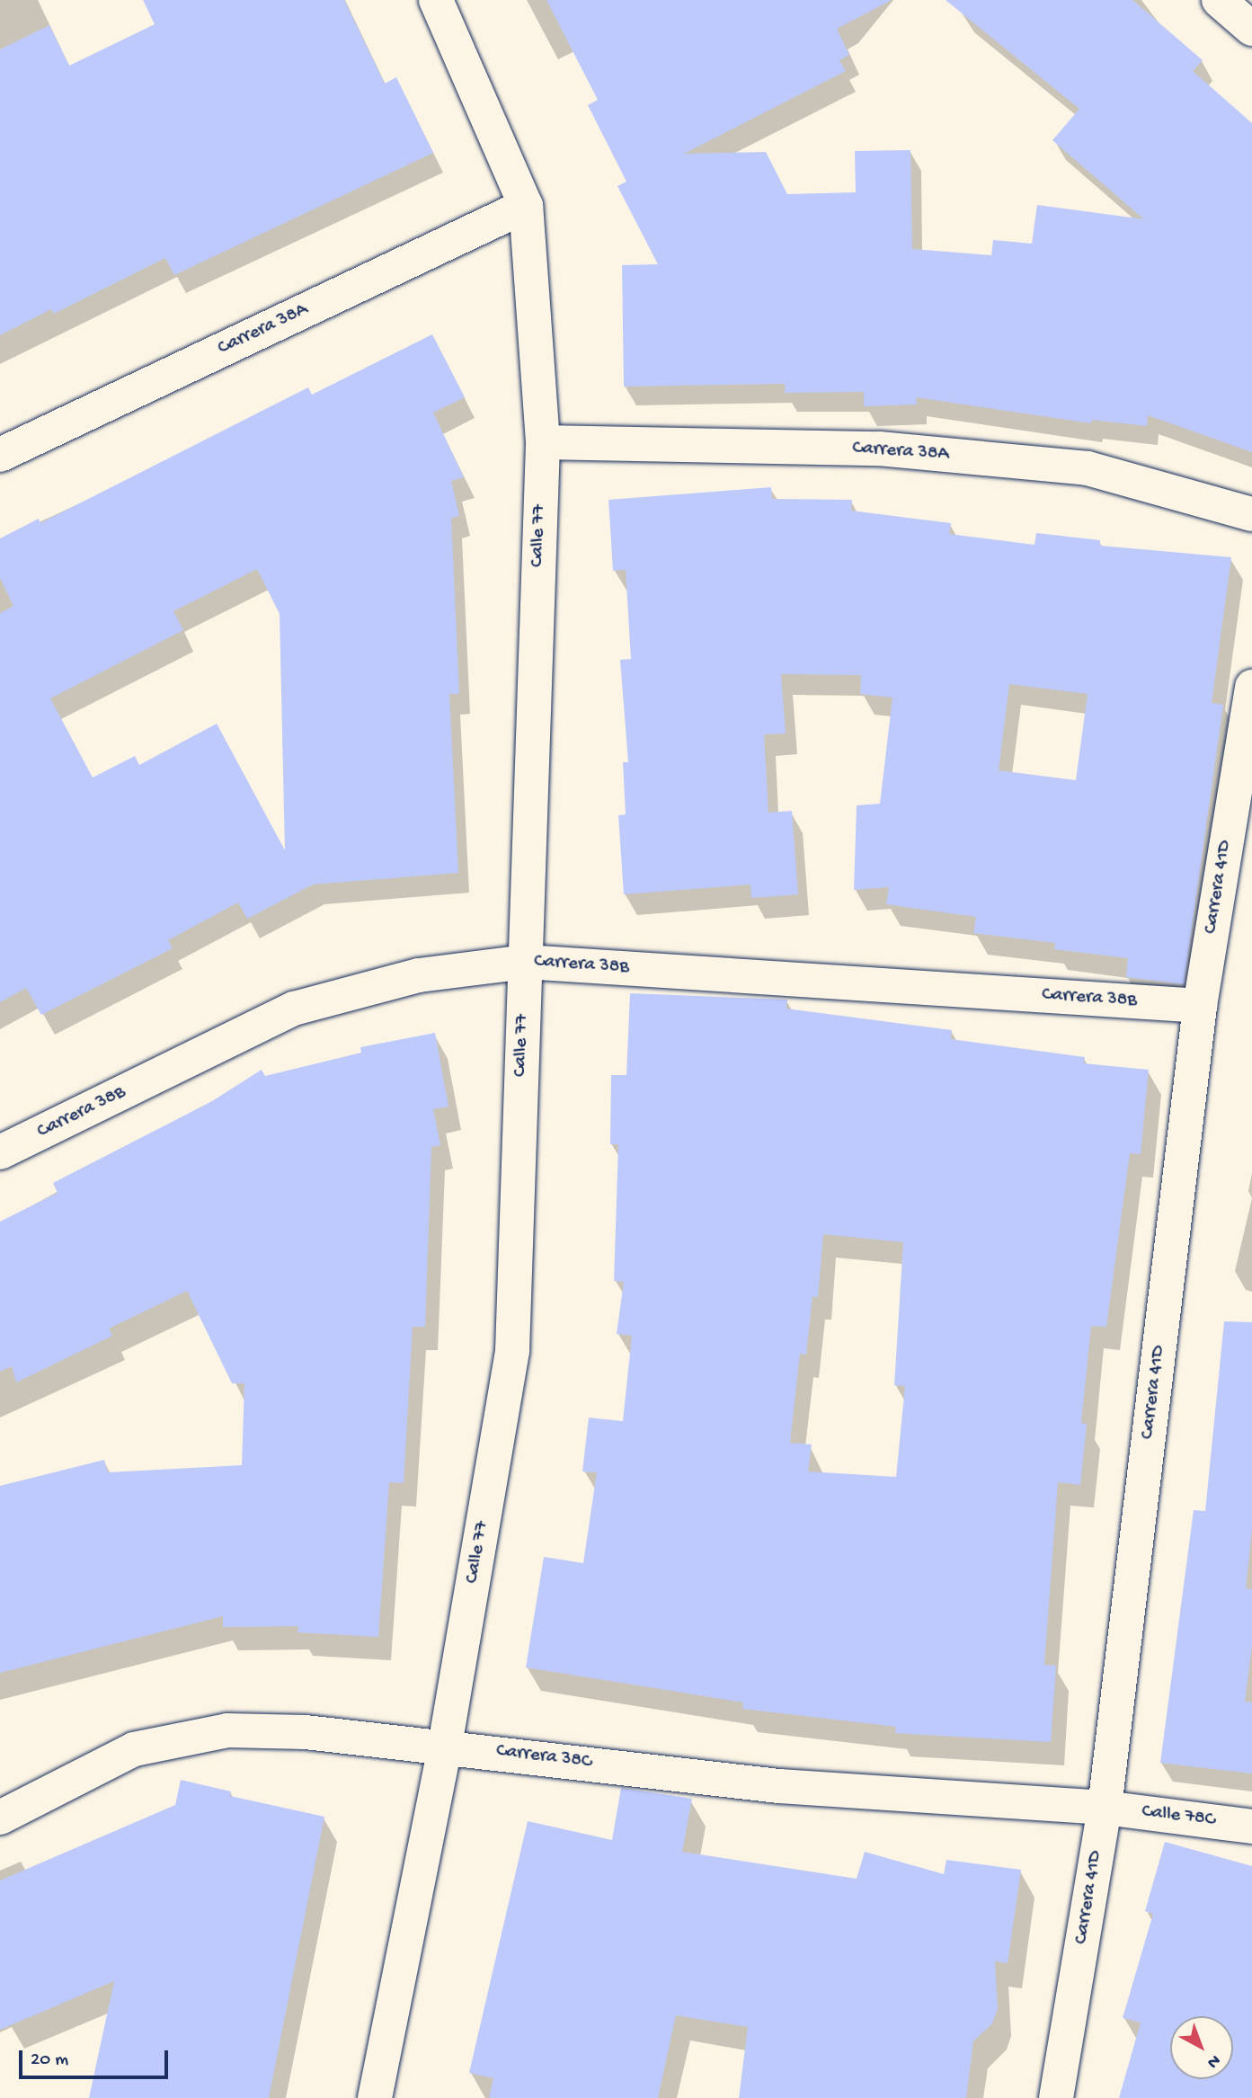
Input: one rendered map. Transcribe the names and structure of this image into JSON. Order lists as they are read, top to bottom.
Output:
{
  "streets": {
    "street": [
      "Carrera 38A",
      "Calle 77",
      "Carrera 41D",
      "Carrera 38B",
      "Carrera 38C",
      "Calle 78C"
    ]
  },
  "crossings": [
    ["Carrera 38A", "Calle 77"],
    ["Calle 77", "Carrera 38B"],
    ["Calle 77", "Carrera 38C"],
    ["Carrera 41D", "Carrera 38B"],
    ["Carrera 41D", "Carrera 38C"],
    ["Carrera 41D", "Calle 78C"],
    ["Carrera 38C", "Calle 78C"]
  ],
  "scale_bar": "20 m",
  "north": "bottom right"
}
